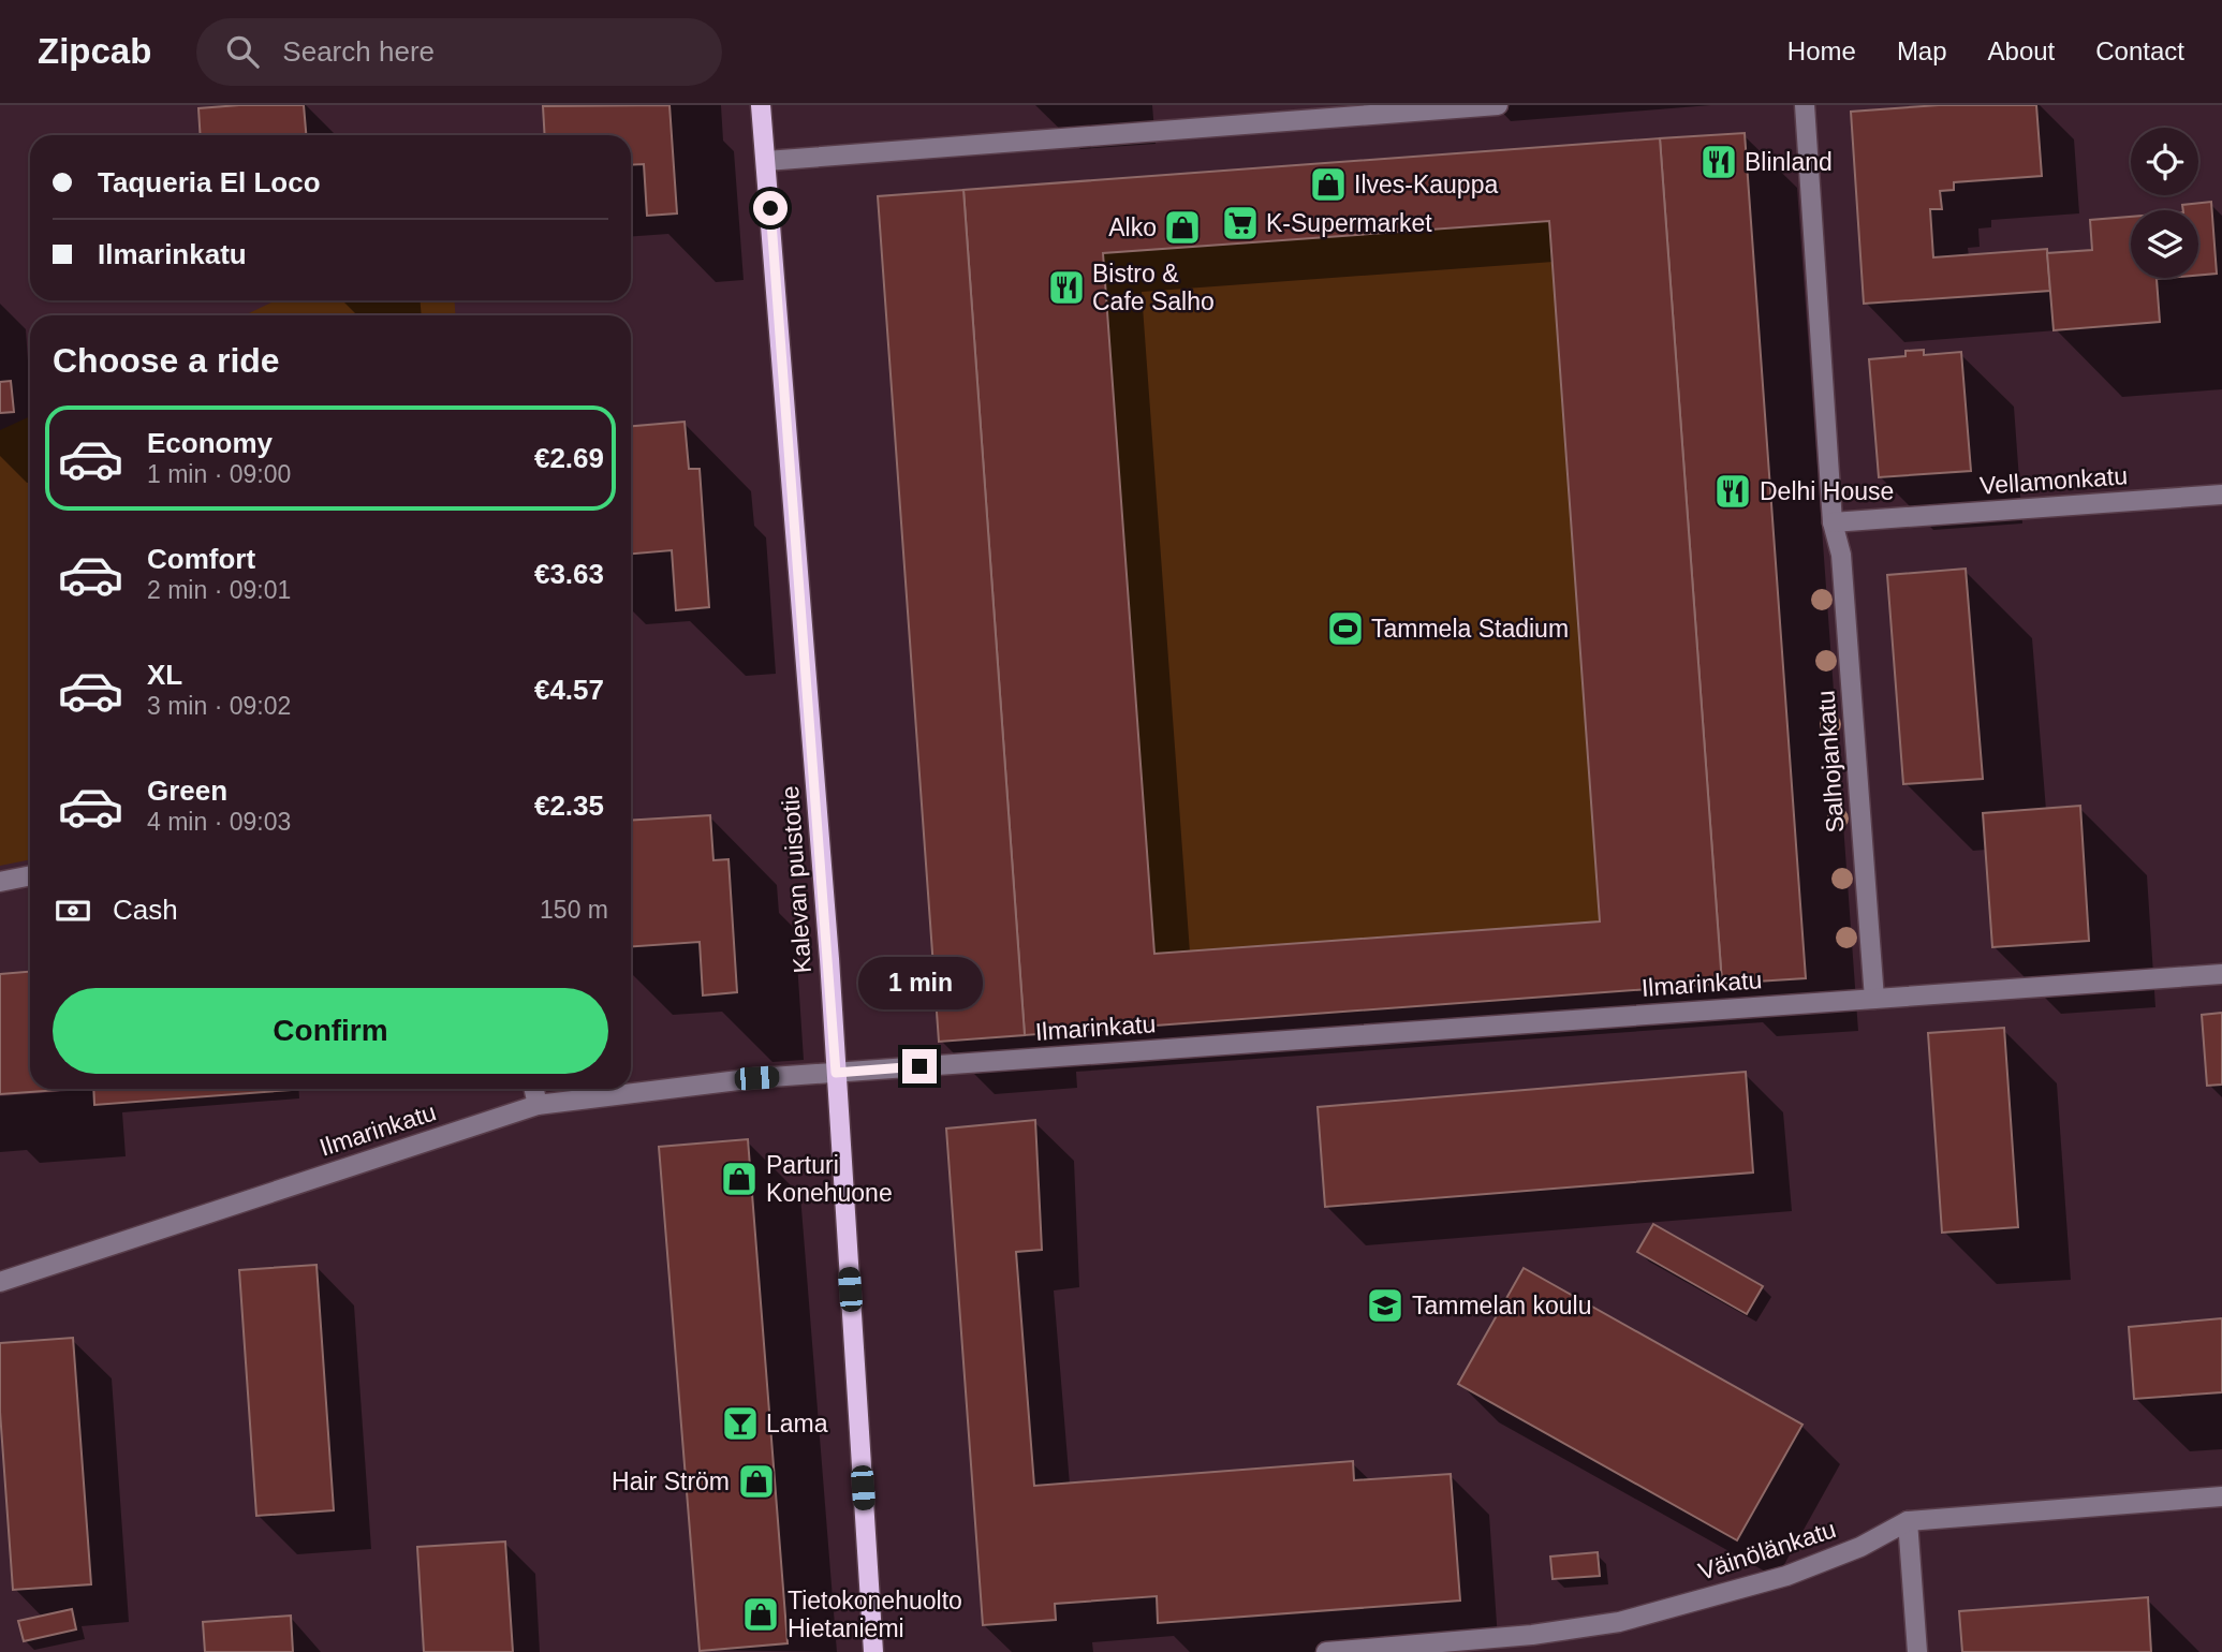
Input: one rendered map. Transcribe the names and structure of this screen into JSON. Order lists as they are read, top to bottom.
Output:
{
  "streets": {
    "main road": ["Kalevan puistotie"],
    "street": [
      "Vellamonkatu",
      "Salhojankatu",
      "Ilmarinkatu",
      "Väinölänkatu"
    ]
  },
  "crossings": [
    ["Vellamonkatu", "Salhojankatu"],
    ["Salhojankatu", "Ilmarinkatu"],
    ["Kalevan puistotie", "Ilmarinkatu"]
  ],
  "places": {
    "restaurant": ["Blinland", "Bistro & Cafe Salho", "Delhi House"],
    "shop": [
      "Ilves-Kauppa",
      "Alko",
      "Parturi Konehuone",
      "Hair Ström",
      "Tietokonehuolto Hietaniemi"
    ],
    "supermarket": ["K-Supermarket"],
    "sports": ["Tammela Stadium"],
    "school or university": ["Tammelan koulu"],
    "bar": ["Lama"]
  },
  "page": {
    "header": "Zipcab",
    "search": "Search here",
    "nav": [
      "Home",
      "Map",
      "About",
      "Contact"
    ],
    "banner": ["Taqueria El Loco", "Ilmarinkatu"],
    "heading": "Choose a ride",
    "list": [
      {
        "name": "Economy",
        "note": "1 min · 09:00",
        "value": "€2.69"
      },
      {
        "name": "Comfort",
        "note": "2 min · 09:01",
        "value": "€3.63"
      },
      {
        "name": "XL",
        "note": "3 min · 09:02",
        "value": "€4.57"
      },
      {
        "name": "Green",
        "note": "4 min · 09:03",
        "value": "€2.35"
      }
    ],
    "pay": ["Cash", "150 m"],
    "bubble": "1 min",
    "buttons": "Confirm"
  }
}
